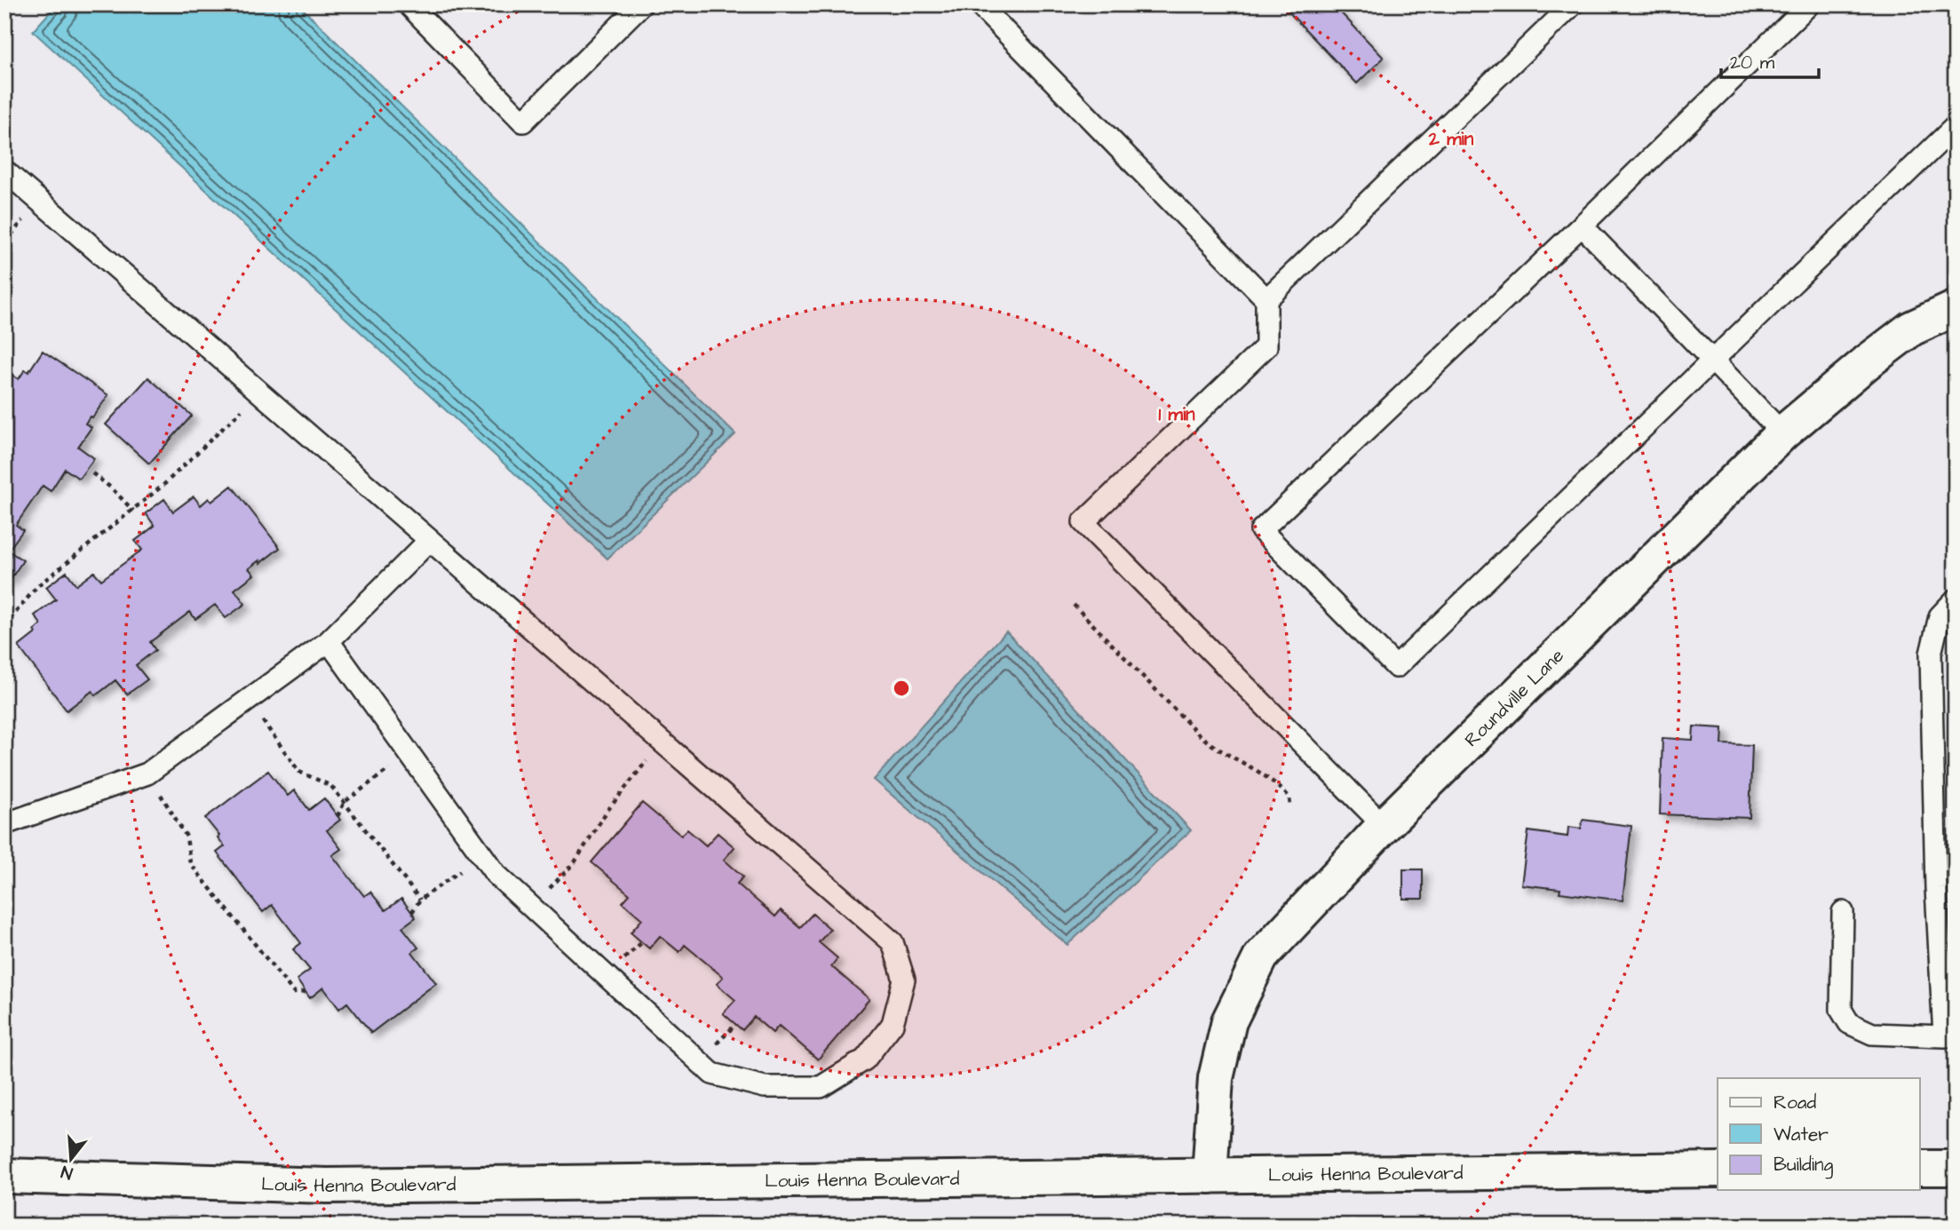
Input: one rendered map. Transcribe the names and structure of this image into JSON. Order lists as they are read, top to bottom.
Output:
{
  "streets": {
    "main road": ["Roundville Lane", "Louis Henna Boulevard"]
  },
  "crossings": [
    ["Roundville Lane", "Louis Henna Boulevard"]
  ],
  "legend": ["Road", "Water", "Building"],
  "scale_bar": "20 m",
  "north": "bottom",
  "rings": ["2 min", "1 min"]
}
